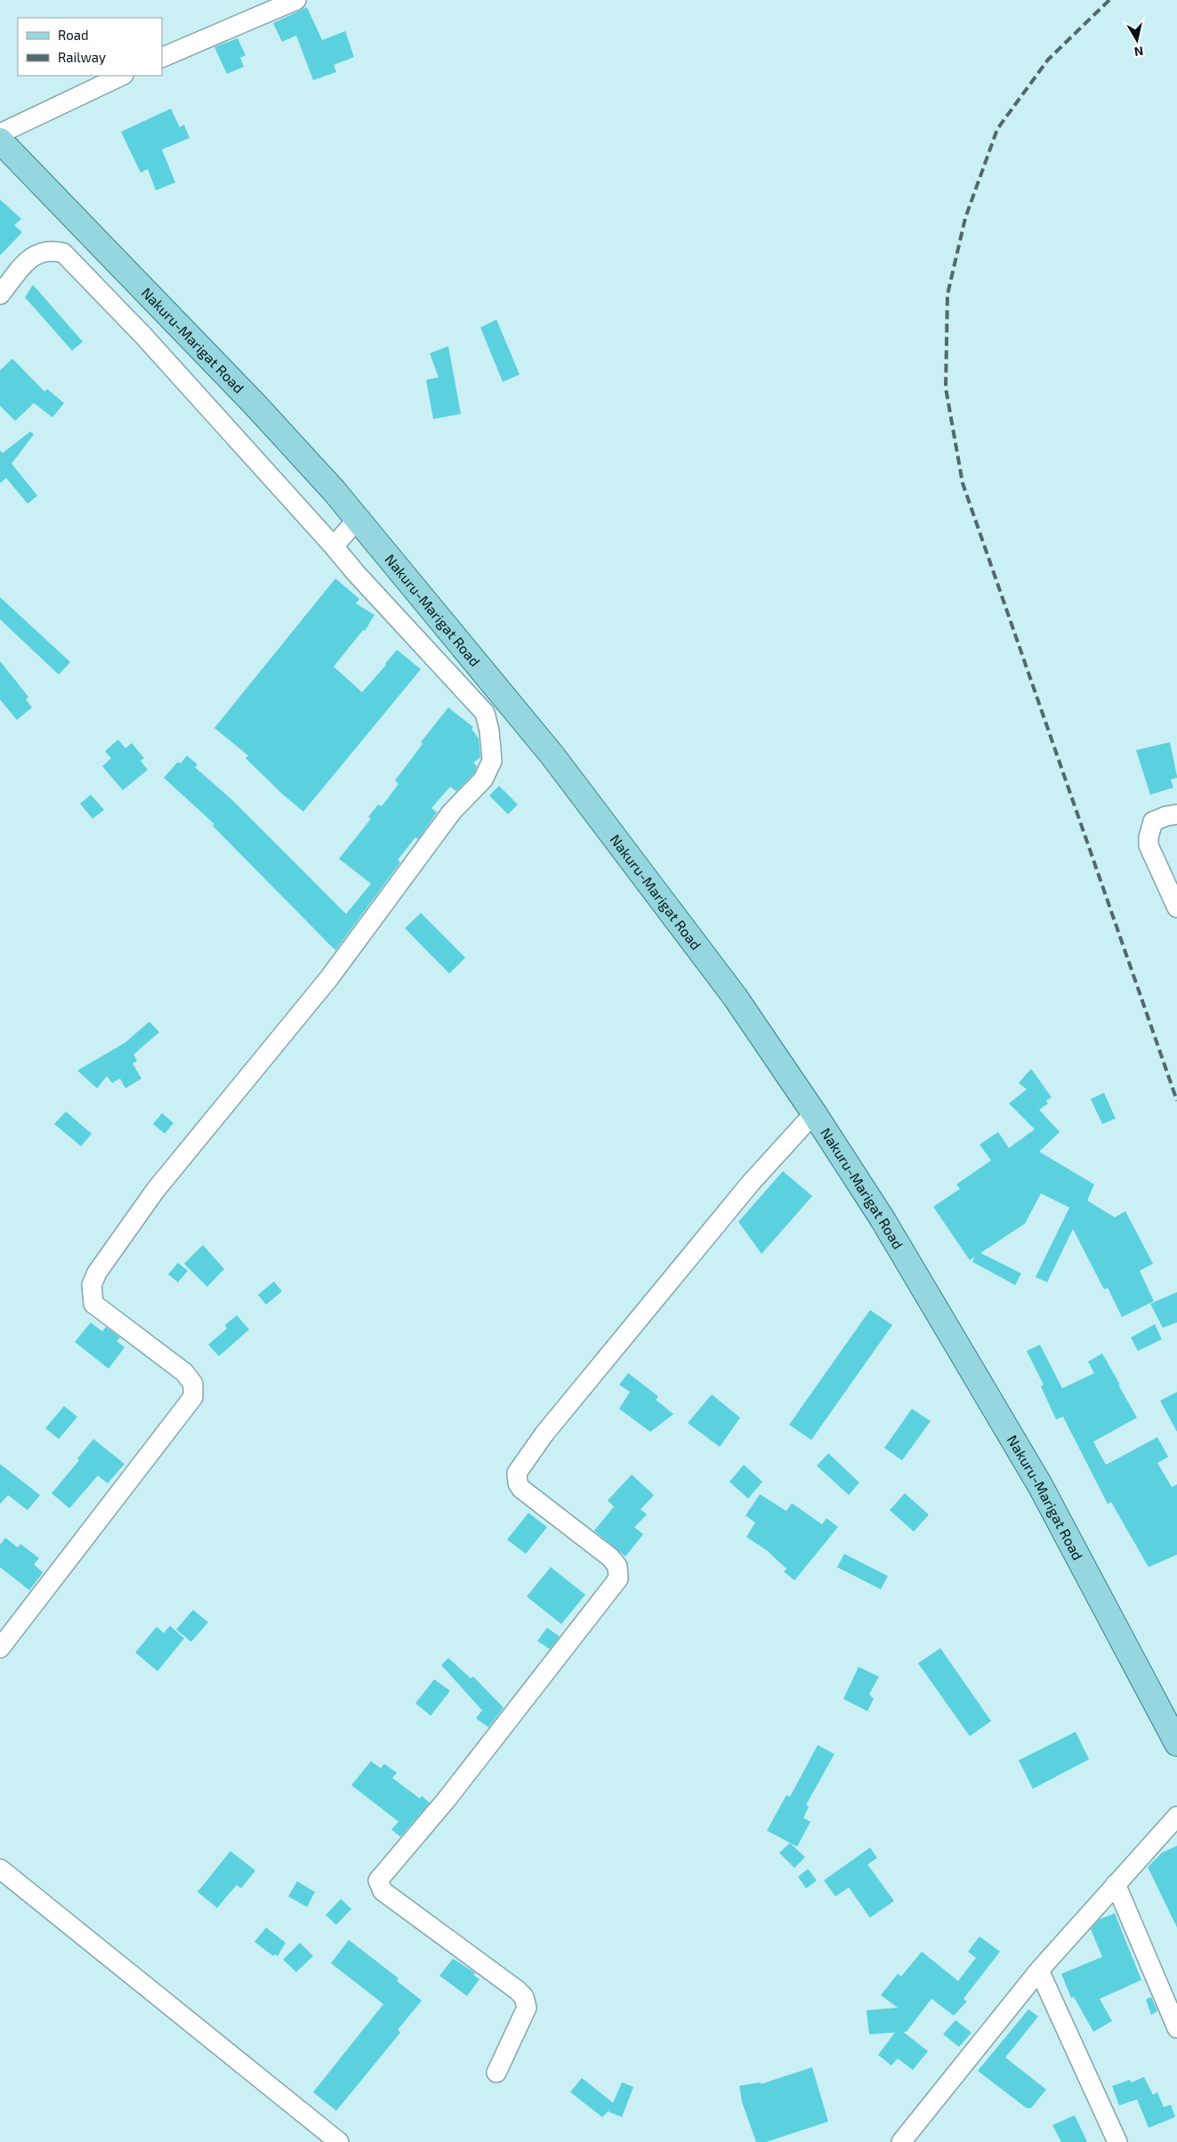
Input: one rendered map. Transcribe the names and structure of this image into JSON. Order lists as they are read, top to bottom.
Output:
{
  "streets": {
    "main road": ["Nakuru-Marigat Road"]
  },
  "legend": ["Road", "Railway"],
  "north": "bottom"
}
